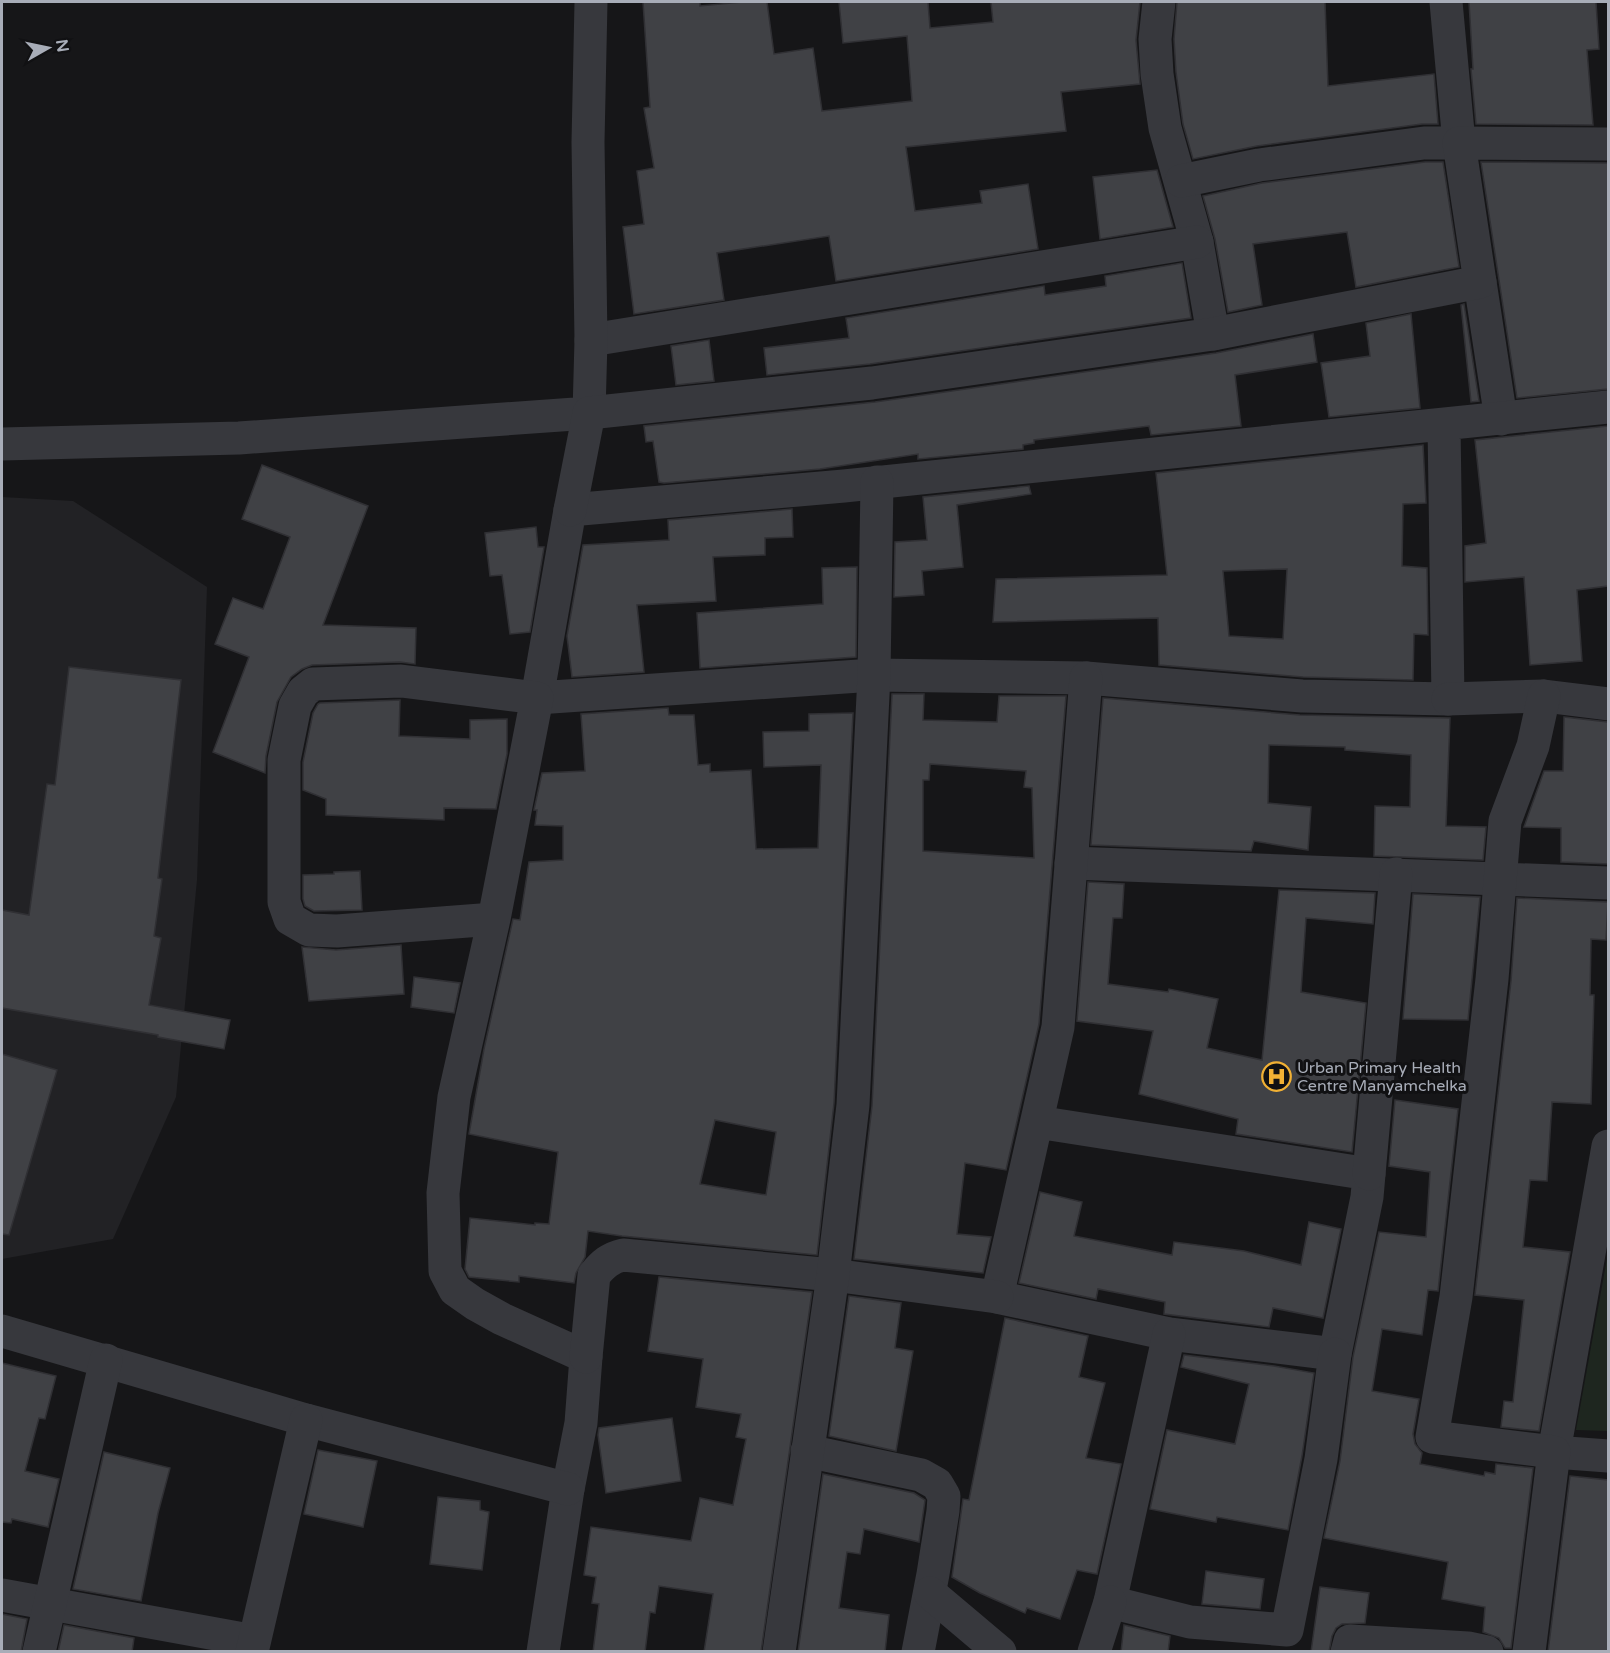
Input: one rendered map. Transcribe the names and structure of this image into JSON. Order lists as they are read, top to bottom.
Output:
{
  "places": {
    "hospital": ["Urban Primary Health Centre Manyamchelka"]
  },
  "north": "right"
}
